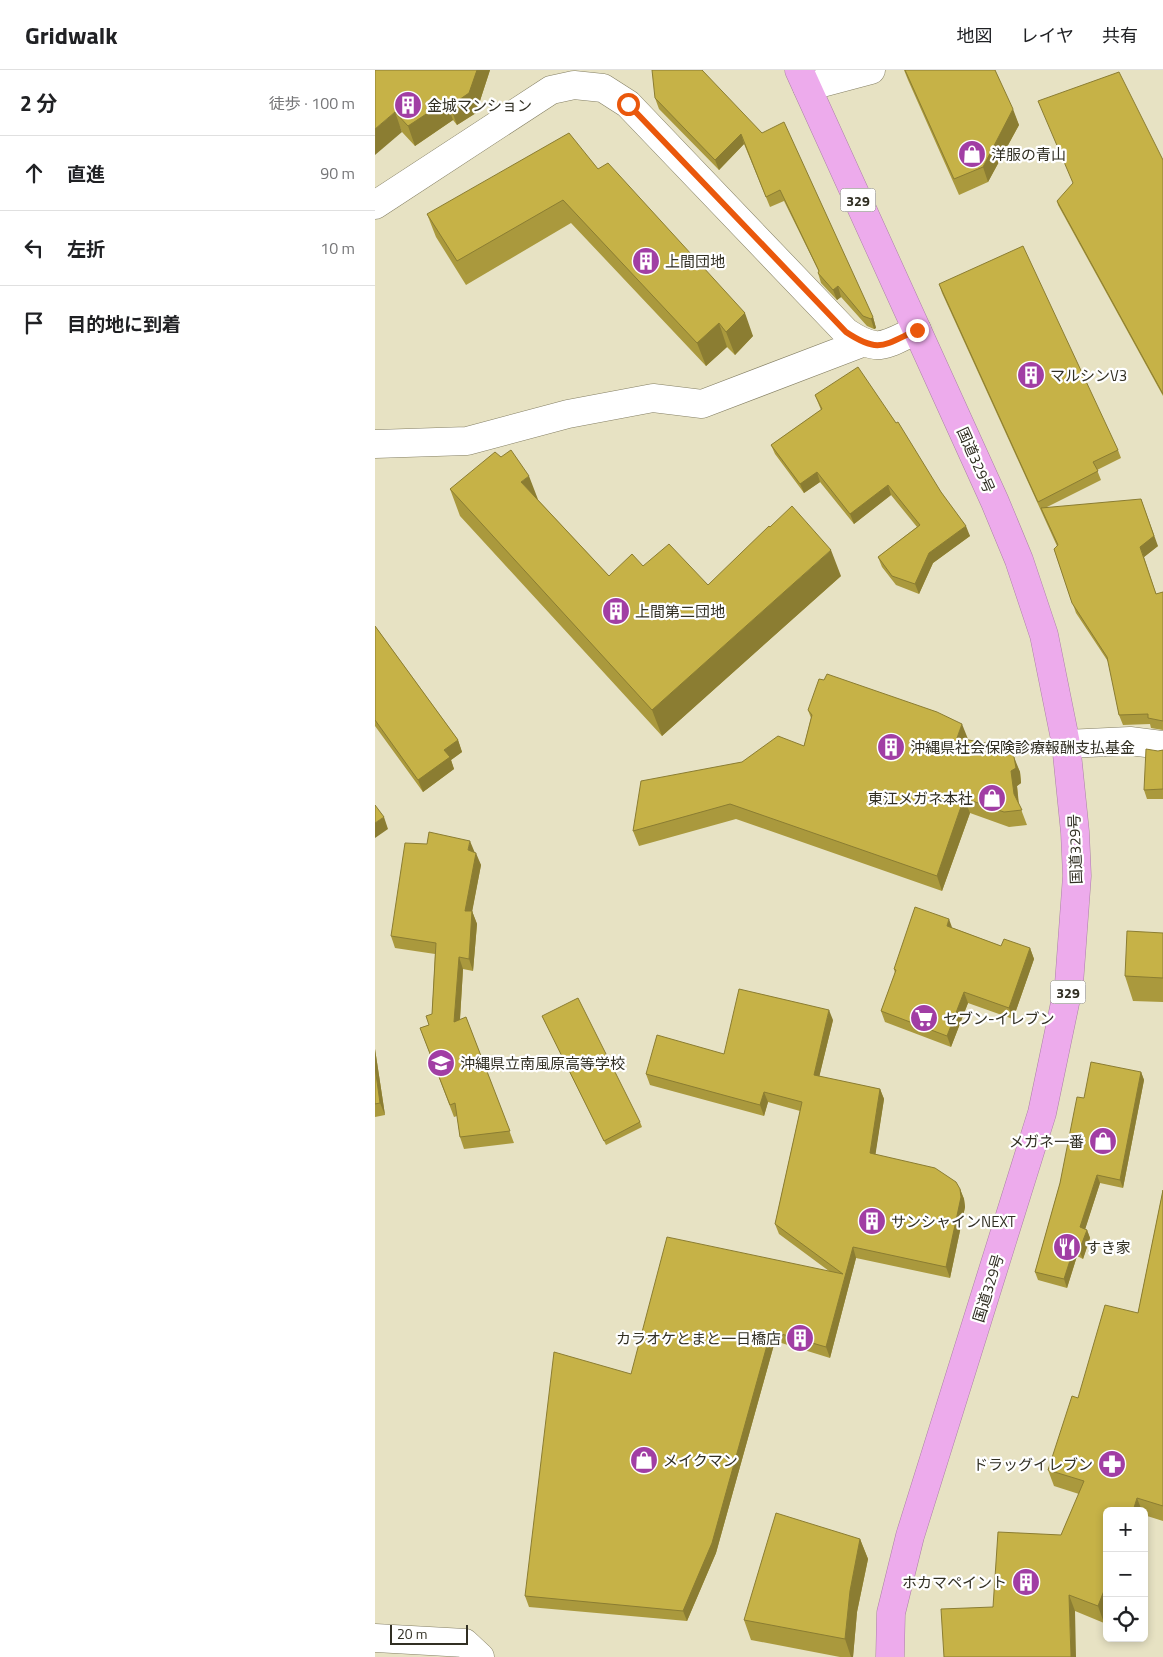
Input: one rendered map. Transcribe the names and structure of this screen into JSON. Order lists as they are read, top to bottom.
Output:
{
  "streets": {
    "highway": ["329", "国道329号"]
  },
  "places": {
    "building": [
      "金城マンション",
      "上間団地",
      "マルシンV3",
      "上間第二団地",
      "沖縄県社会保険診療報酬支払基金",
      "サンシャインNEXT",
      "カラオケとまと一日橋店",
      "ホカマペイント"
    ],
    "shop": [
      "洋服の青山",
      "東江メガネ本社",
      "メガネ一番",
      "メイクマン"
    ],
    "supermarket": ["セブン-イレブン"],
    "school or university": ["沖縄県立南風原高等学校"],
    "restaurant": ["すき家"],
    "pharmacy": ["ドラッグイレブン"]
  },
  "scale_bar": "20 m",
  "page": {
    "header": "Gridwalk",
    "nav": ["地図", "レイヤ", "共有"],
    "heading": ["2 分", "徒歩 · 100 m"],
    "list": [
      ["直進", "90 m"],
      ["左折", "10 m"],
      "目的地に到着"
    ],
    "map_buttons": ["+", "−"],
    "scale": "20 m"
  }
}
